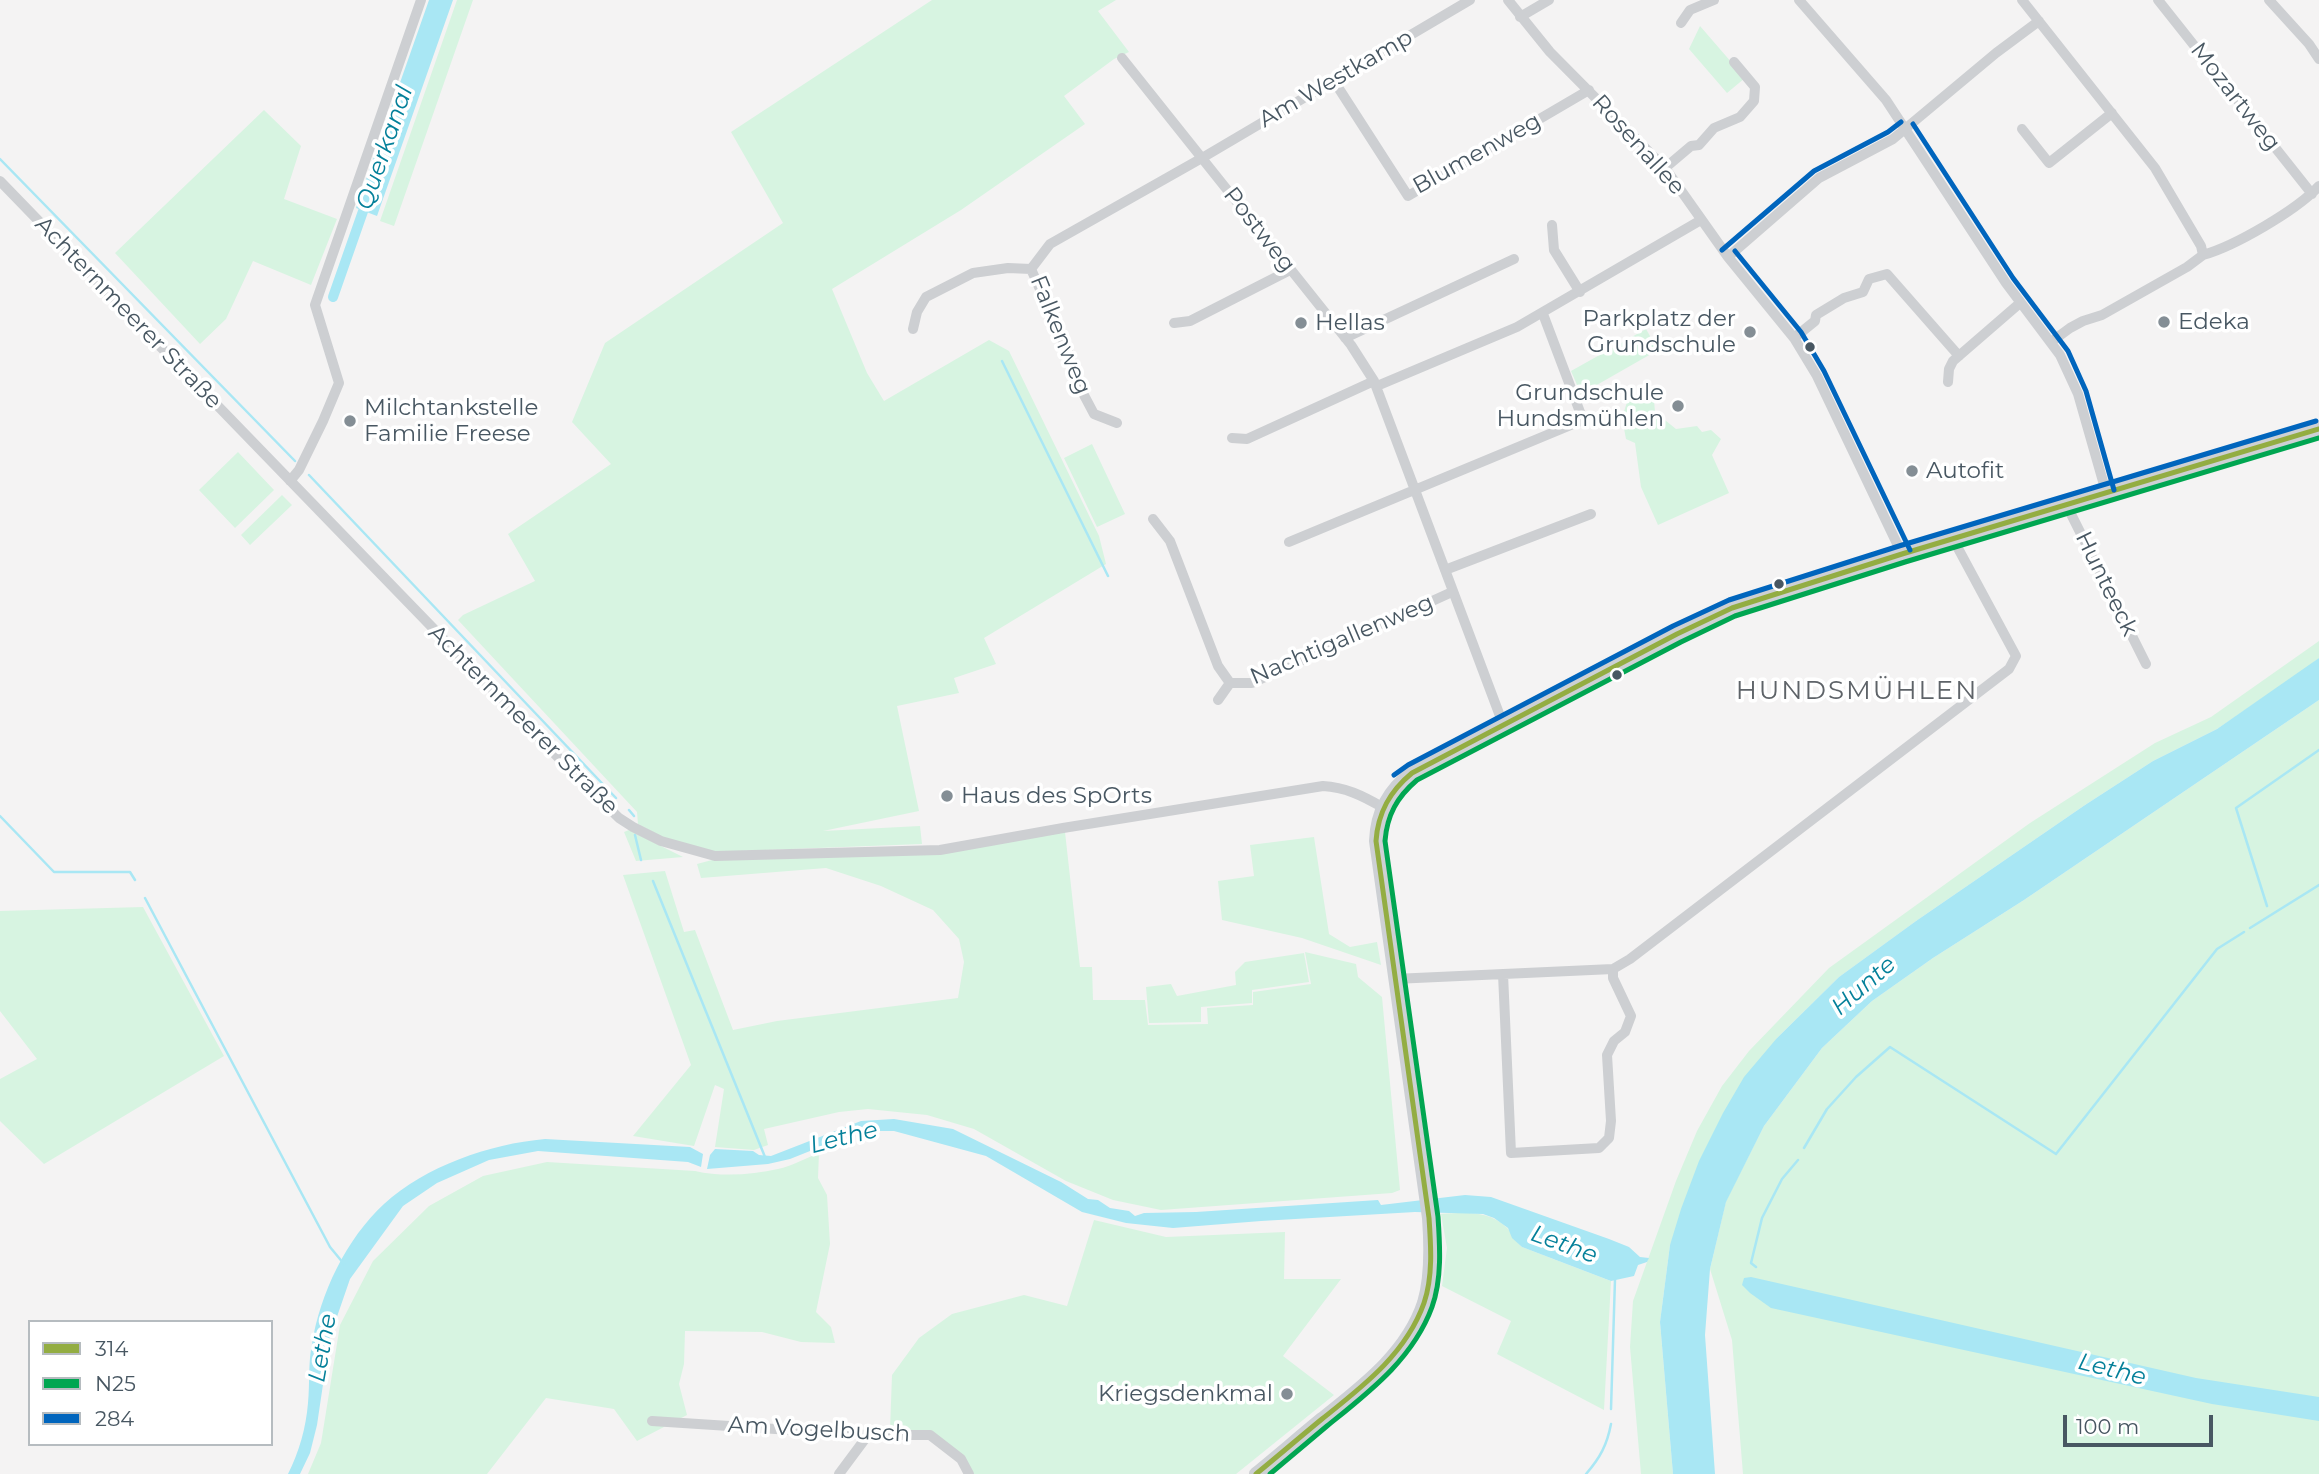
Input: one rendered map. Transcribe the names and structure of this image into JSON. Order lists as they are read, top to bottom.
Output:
{
  "streets": {
    "street": [
      "Am Westkamp",
      "Mozartweg",
      "Rosenallee",
      "Blumenweg",
      "Postweg",
      "Achternmeerer Straße",
      "Falkenweg",
      "Hunteeck",
      "Nachtigallenweg",
      "Am Vogelbusch"
    ]
  },
  "crossings": [
    ["Am Westkamp", "Blumenweg"],
    ["Am Westkamp", "Postweg"],
    ["Am Westkamp", "Falkenweg"],
    ["Rosenallee", "Blumenweg"],
    ["Postweg", "Falkenweg"],
    ["Postweg", "Nachtigallenweg"]
  ],
  "districts": ["HUNDSMÜHLEN"],
  "water": ["Querkanal", "Hunte", "Lethe"],
  "places": [
    "Edeka",
    "Hellas",
    "Parkplatz der Grundschule",
    "Grundschule Hundsmühlen",
    "Milchtankstelle Familie Freese",
    "Autofit",
    "Haus des SpOrts",
    "Kriegsdenkmal"
  ],
  "lines": ["transit line 284", "transit line 314", "transit line N25"],
  "legend": ["314", "N25", "284"],
  "scale_bar": "100 m"
}
